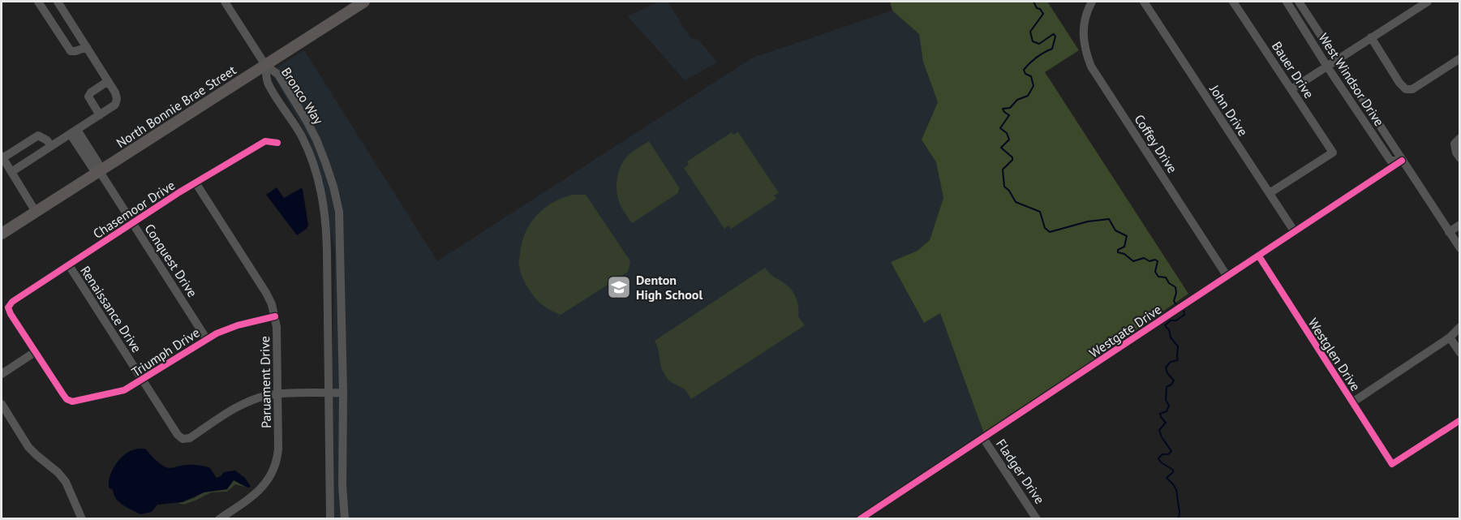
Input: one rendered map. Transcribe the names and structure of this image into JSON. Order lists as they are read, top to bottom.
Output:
{
  "streets": {
    "main road": ["North Bonnie Brae Street"],
    "street": [
      "Bauer Drive",
      "West Windsor Drive",
      "Bronco Way",
      "John Drive",
      "Coffey Drive",
      "Chasemoor Drive",
      "Conquest Drive",
      "Renaissance Drive",
      "Westgate Drive",
      "Triumph Drive",
      "Westglen Drive",
      "Paruament Drive",
      "Fladger Drive"
    ]
  },
  "crossings": [
    ["Bauer Drive", "John Drive"],
    ["West Windsor Drive", "Westgate Drive"],
    ["Bronco Way", "North Bonnie Brae Street"],
    ["North Bonnie Brae Street", "Conquest Drive"],
    ["John Drive", "Westgate Drive"],
    ["Coffey Drive", "Westgate Drive"],
    ["Chasemoor Drive", "Conquest Drive"],
    ["Chasemoor Drive", "Renaissance Drive"],
    ["Chasemoor Drive", "Triumph Drive"],
    ["Chasemoor Drive", "Paruament Drive"],
    ["Conquest Drive", "Triumph Drive"],
    ["Renaissance Drive", "Triumph Drive"],
    ["Renaissance Drive", "Paruament Drive"],
    ["Westgate Drive", "Westglen Drive"],
    ["Westgate Drive", "Fladger Drive"],
    ["Triumph Drive", "Paruament Drive"]
  ],
  "places": {
    "school or university": ["Denton High School"]
  }
}
